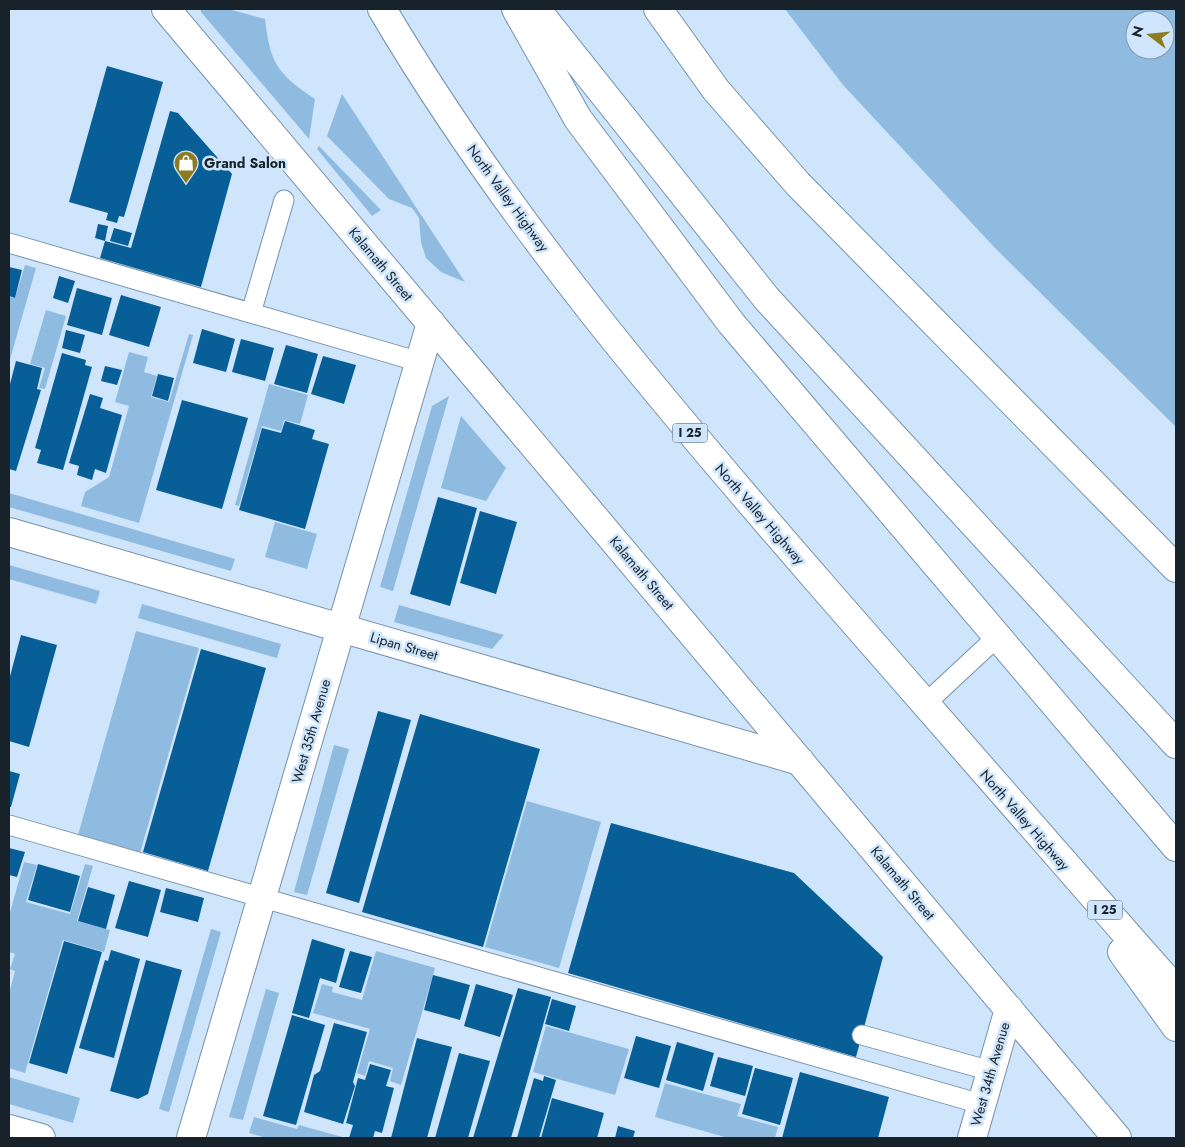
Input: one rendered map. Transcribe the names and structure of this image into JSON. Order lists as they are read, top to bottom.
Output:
{
  "streets": {
    "main road": [
      "North Valley Highway",
      "Kalamath Street",
      "I 25",
      "Lipan Street",
      "West 35th Avenue",
      "West 34th Avenue"
    ]
  },
  "crossings": [
    ["Kalamath Street", "Lipan Street"],
    ["Kalamath Street", "West 35th Avenue"],
    ["Kalamath Street", "West 34th Avenue"],
    ["Lipan Street", "West 35th Avenue"]
  ],
  "places": {
    "shop": ["Grand Salon"]
  },
  "north": "left"
}
